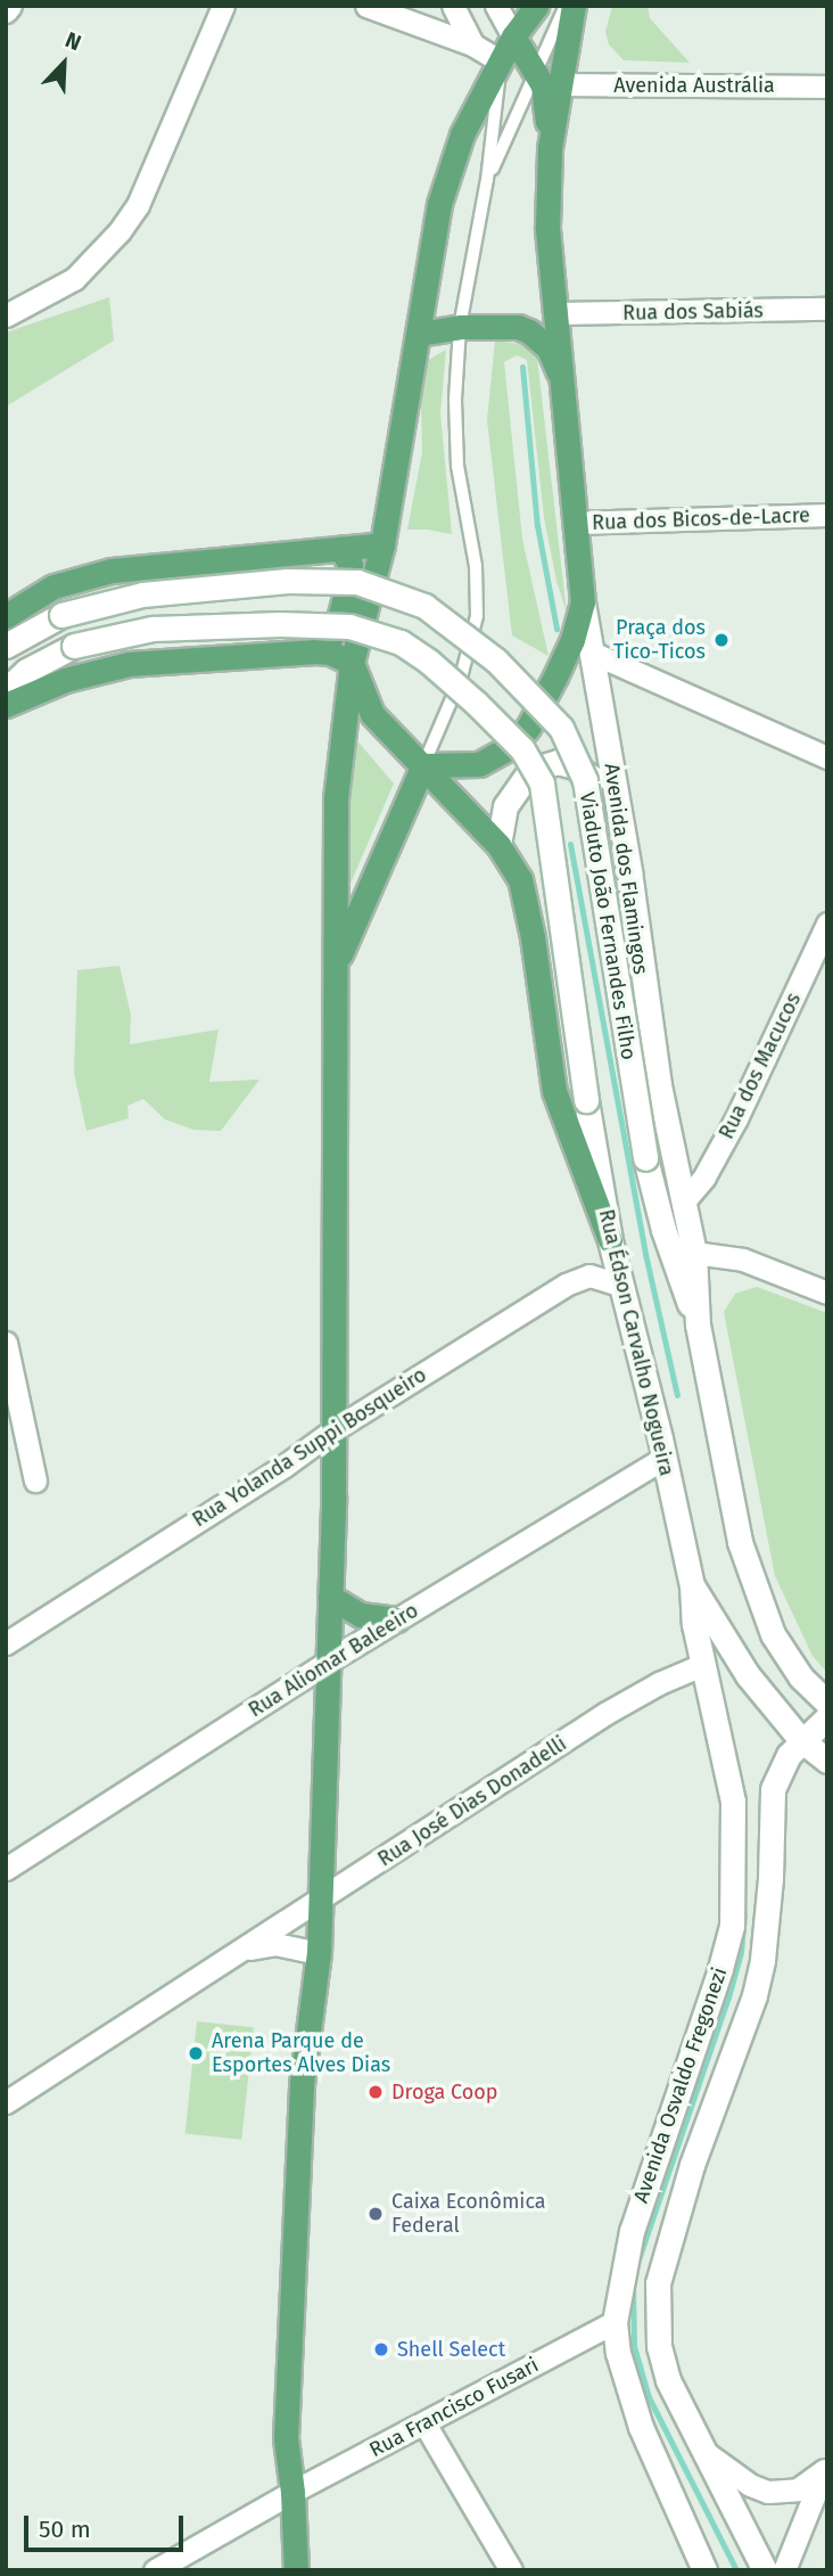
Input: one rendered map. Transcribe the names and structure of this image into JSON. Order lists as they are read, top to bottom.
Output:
{
  "streets": {
    "main road": [
      "Avenida dos Flamingos",
      "Viaduto João Fernandes Filho",
      "Rua Édson Carvalho Nogueira",
      "Avenida Osvaldo Fregonezi"
    ],
    "street": [
      "Avenida Austrália",
      "Rua dos Sabiás",
      "Rua dos Bicos-de-Lacre",
      "Rua dos Macucos",
      "Rua Yolanda Suppi Bosqueiro",
      "Rua Aliomar Baleeiro",
      "Rua José Dias Donadelli",
      "Rua Francisco Fusari"
    ]
  },
  "crossings": [
    ["Avenida Austrália", "Avenida dos Flamingos"],
    ["Rua dos Sabiás", "Avenida dos Flamingos"],
    ["Rua dos Bicos-de-Lacre", "Avenida dos Flamingos"],
    ["Avenida dos Flamingos", "Viaduto João Fernandes Filho"],
    ["Avenida dos Flamingos", "Rua dos Macucos"],
    ["Viaduto João Fernandes Filho", "Rua Édson Carvalho Nogueira"],
    ["Rua Édson Carvalho Nogueira", "Rua Yolanda Suppi Bosqueiro"],
    ["Rua Édson Carvalho Nogueira", "Rua Aliomar Baleeiro"],
    ["Rua Édson Carvalho Nogueira", "Avenida Osvaldo Fregonezi"],
    ["Rua José Dias Donadelli", "Avenida Osvaldo Fregonezi"],
    ["Avenida Osvaldo Fregonezi", "Rua Francisco Fusari"]
  ],
  "places": [
    "Praça dos Tico-Ticos",
    "Arena Parque de Esportes Alves Dias",
    "Droga Coop",
    "Caixa Econômica Federal",
    "Shell Select"
  ],
  "scale_bar": "50 m",
  "north": "top right"
}
